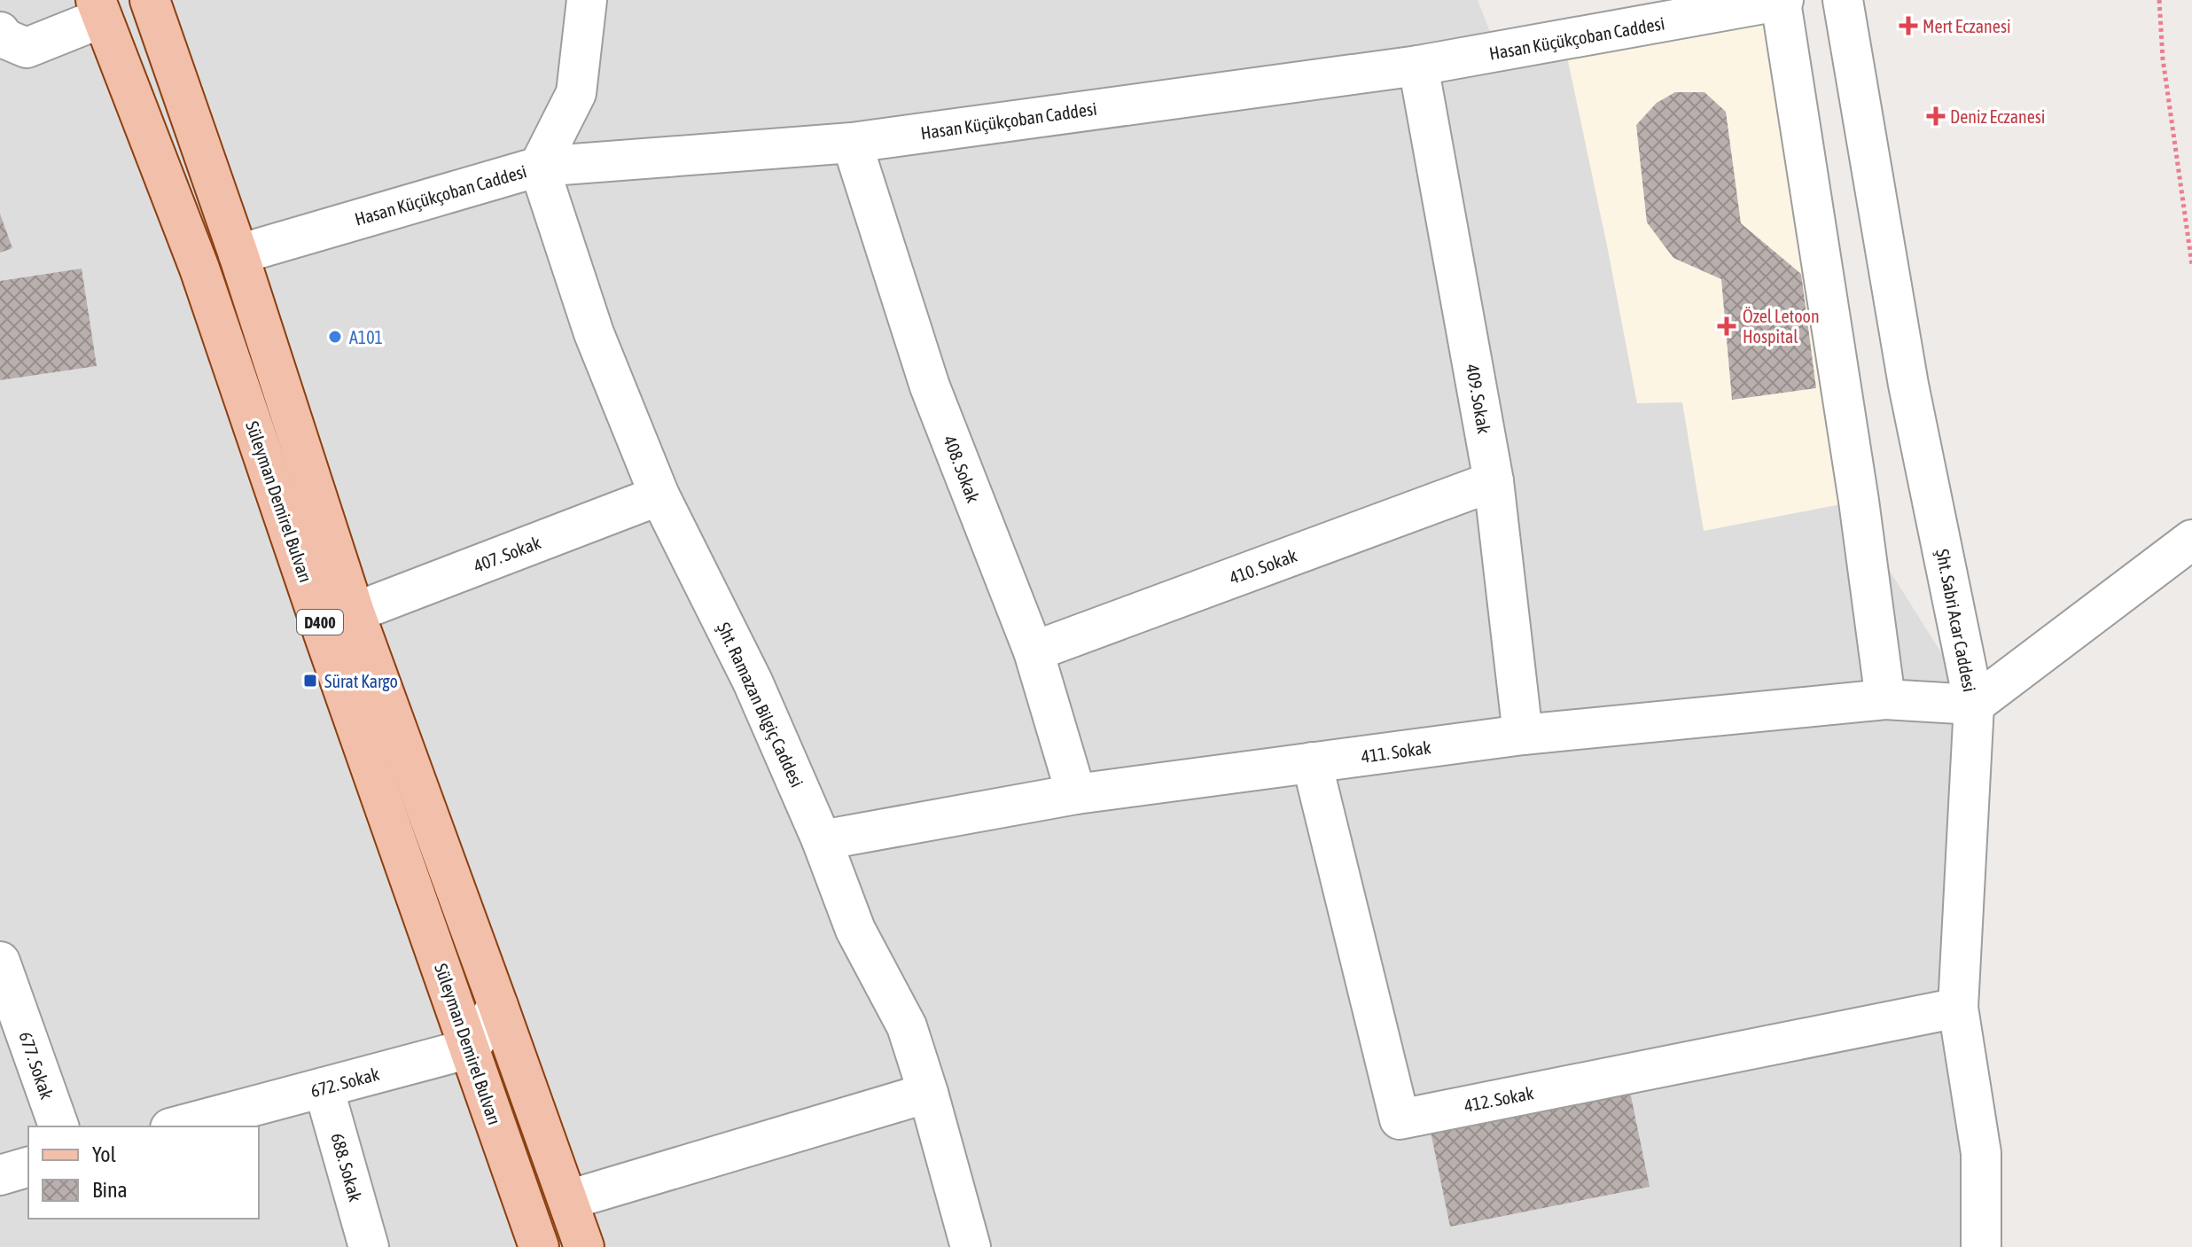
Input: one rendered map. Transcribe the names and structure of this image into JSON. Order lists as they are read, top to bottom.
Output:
{
  "streets": {
    "main road": ["Süleyman Demirel Bulvarı", "D400"],
    "street": [
      "Hasan Küçükçoban Caddesi",
      "409. Sokak",
      "408. Sokak",
      "407. Sokak",
      "410. Sokak",
      "Şht. Sabri Acar Caddesi",
      "Şht. Ramazan Bilgiç Caddesi",
      "411. Sokak",
      "677. Sokak",
      "672. Sokak",
      "412. Sokak",
      "688. Sokak"
    ]
  },
  "crossings": [
    ["Hasan Küçükçoban Caddesi", "409. Sokak"],
    ["Hasan Küçükçoban Caddesi", "408. Sokak"],
    ["Hasan Küçükçoban Caddesi", "Süleyman Demirel Bulvarı"],
    ["Hasan Küçükçoban Caddesi", "Şht. Ramazan Bilgiç Caddesi"],
    ["409. Sokak", "410. Sokak"],
    ["409. Sokak", "411. Sokak"],
    ["408. Sokak", "410. Sokak"],
    ["408. Sokak", "411. Sokak"],
    ["Süleyman Demirel Bulvarı", "407. Sokak"],
    ["Süleyman Demirel Bulvarı", "672. Sokak"],
    ["407. Sokak", "Şht. Ramazan Bilgiç Caddesi"],
    ["Şht. Sabri Acar Caddesi", "411. Sokak"],
    ["Şht. Sabri Acar Caddesi", "412. Sokak"],
    ["Şht. Ramazan Bilgiç Caddesi", "411. Sokak"],
    ["411. Sokak", "412. Sokak"],
    ["672. Sokak", "688. Sokak"]
  ],
  "places": {
    "health": ["Mert Eczanesi", "Deniz Eczanesi", "Özel Letoon Hospital"],
    "other": ["A101"],
    "transit": ["Sürat Kargo"]
  },
  "legend": ["Yol", "Bina"]
}
